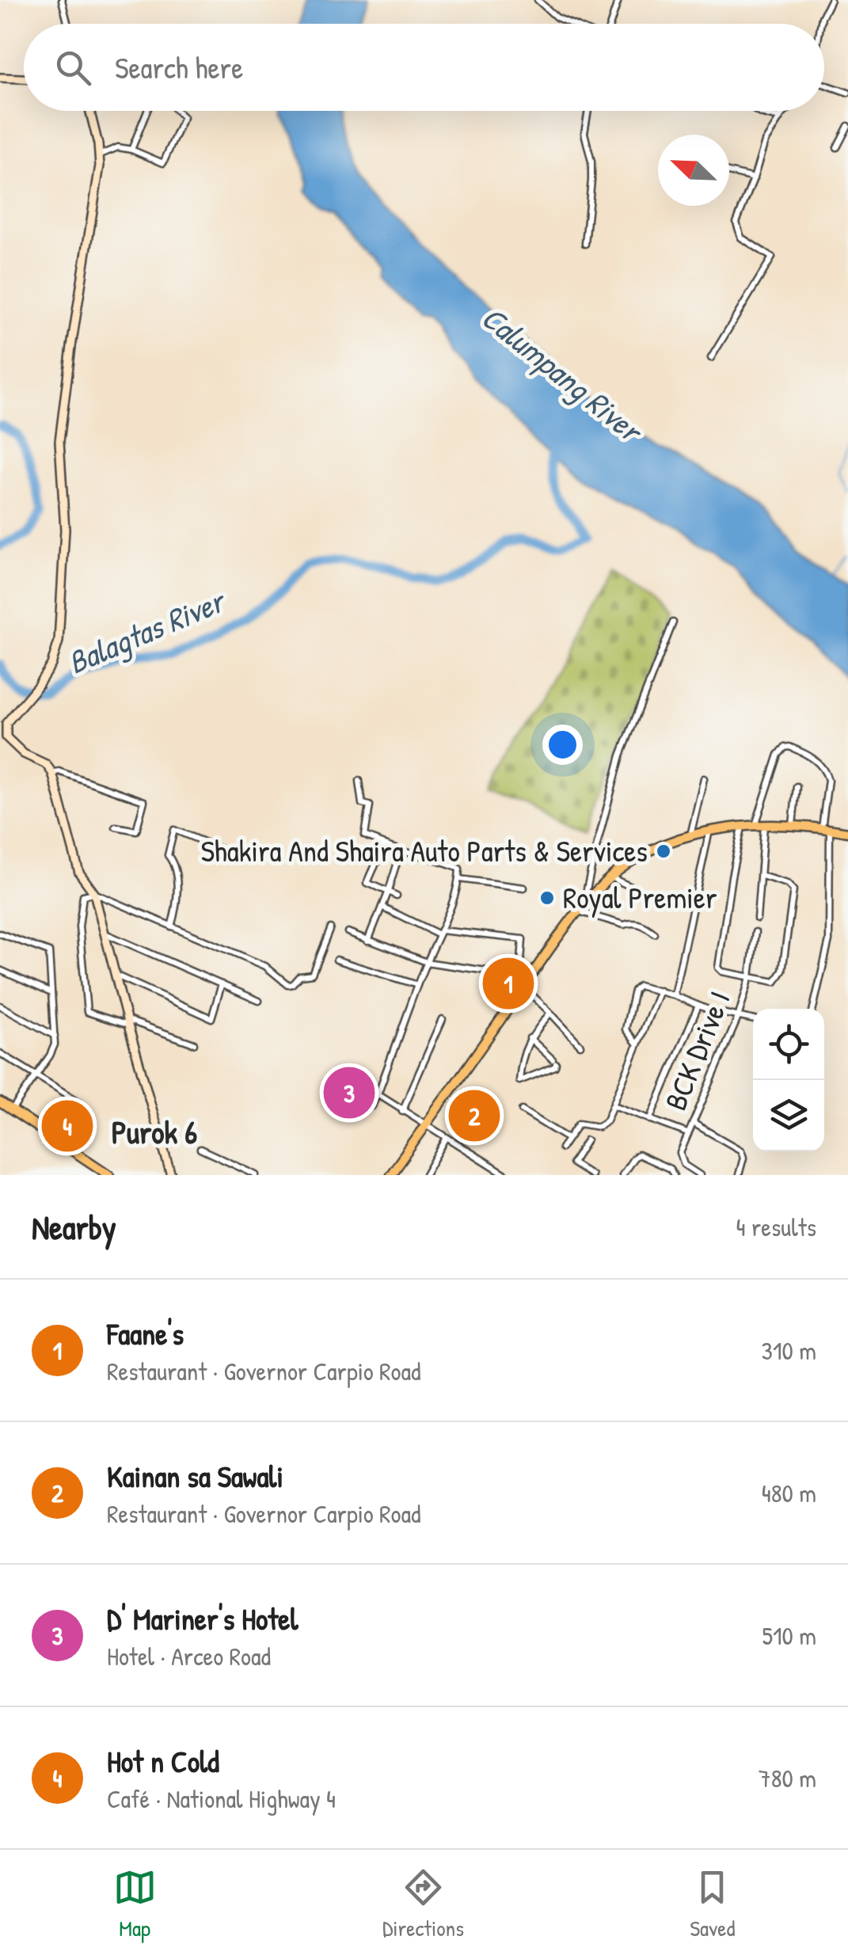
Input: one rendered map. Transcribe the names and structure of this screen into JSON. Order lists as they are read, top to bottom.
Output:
{
  "streets": {
    "street": ["BCK Drive I"]
  },
  "districts": ["Purok 6"],
  "water": ["Calumpang River", "Balagtas River"],
  "places": ["Shakira And Shaira Auto Parts & Services", "Royal Premier"],
  "north": "top left",
  "page": {
    "search": "Search here",
    "pins": [
      "1",
      "3",
      "2",
      "4"
    ],
    "heading": ["Nearby", "4 results"],
    "list": [
      {
        "mark": "1",
        "name": "Faane's",
        "note": "Restaurant · Governor Carpio Road",
        "value": "310 m"
      },
      {
        "mark": "2",
        "name": "Kainan sa Sawali",
        "note": "Restaurant · Governor Carpio Road",
        "value": "480 m"
      },
      {
        "mark": "3",
        "name": "D' Mariner's Hotel",
        "note": "Hotel · Arceo Road",
        "value": "510 m"
      },
      {
        "mark": "4",
        "name": "Hot n Cold",
        "note": "Café · National Highway 4",
        "value": "780 m"
      }
    ],
    "nav": ["Map", "Directions", "Saved"]
  }
}
